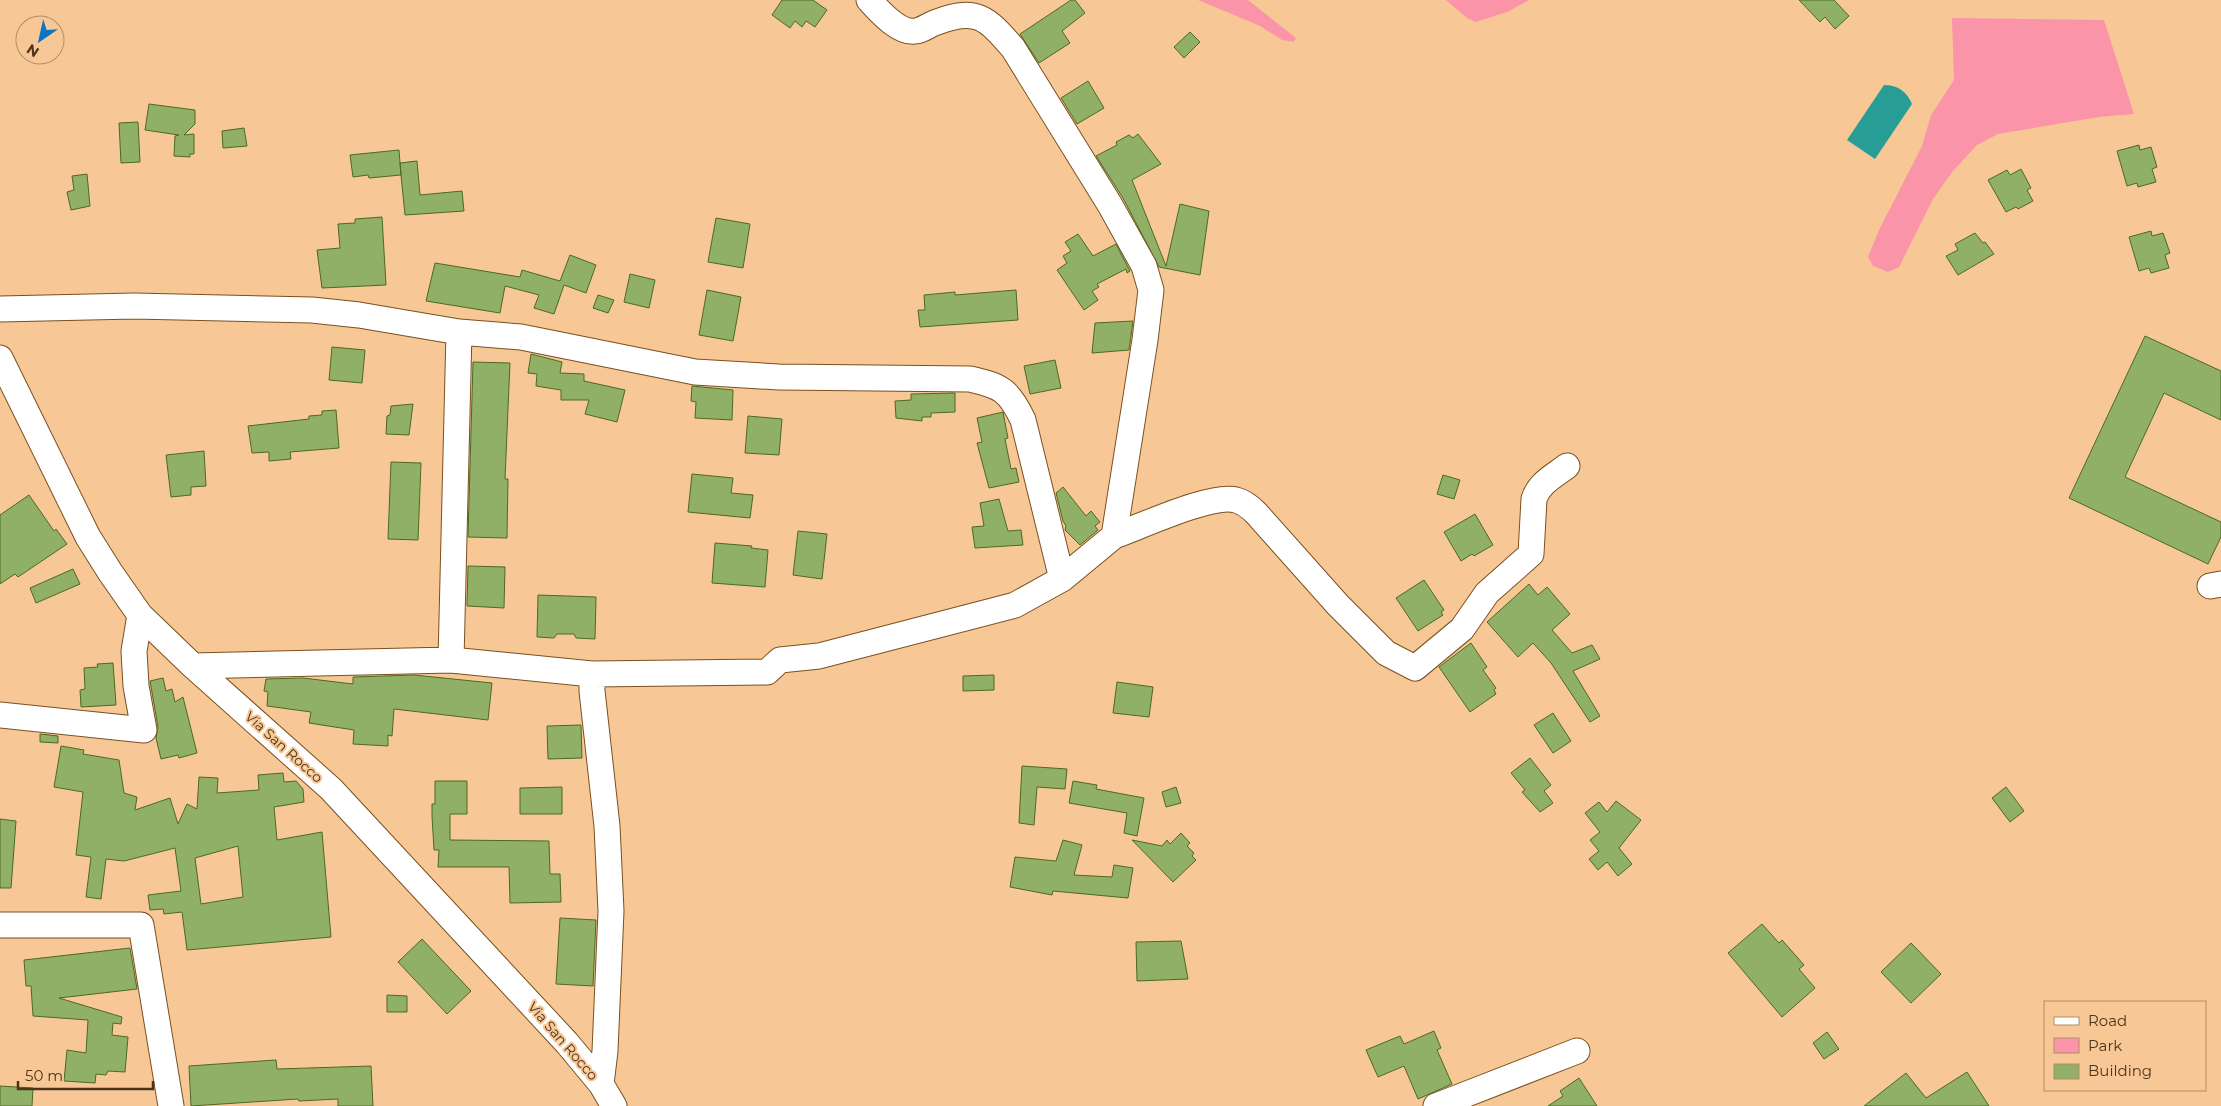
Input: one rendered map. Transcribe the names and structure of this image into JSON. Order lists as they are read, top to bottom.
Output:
{
  "streets": {
    "street": ["Via San Rocco"]
  },
  "legend": ["Road", "Park", "Building"],
  "scale_bar": "50 m",
  "north": "bottom left"
}
